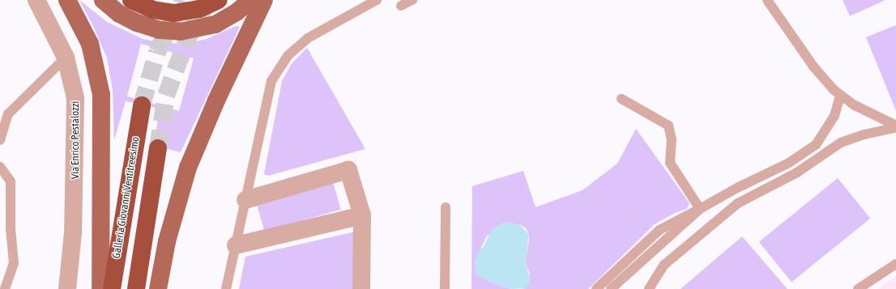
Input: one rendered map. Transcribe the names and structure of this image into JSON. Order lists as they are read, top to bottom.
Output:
{
  "streets": {
    "highway": ["Galleria Giovanni Ventitreesimo"],
    "street": ["Via Enrico Pestalozzi"]
  }
}
